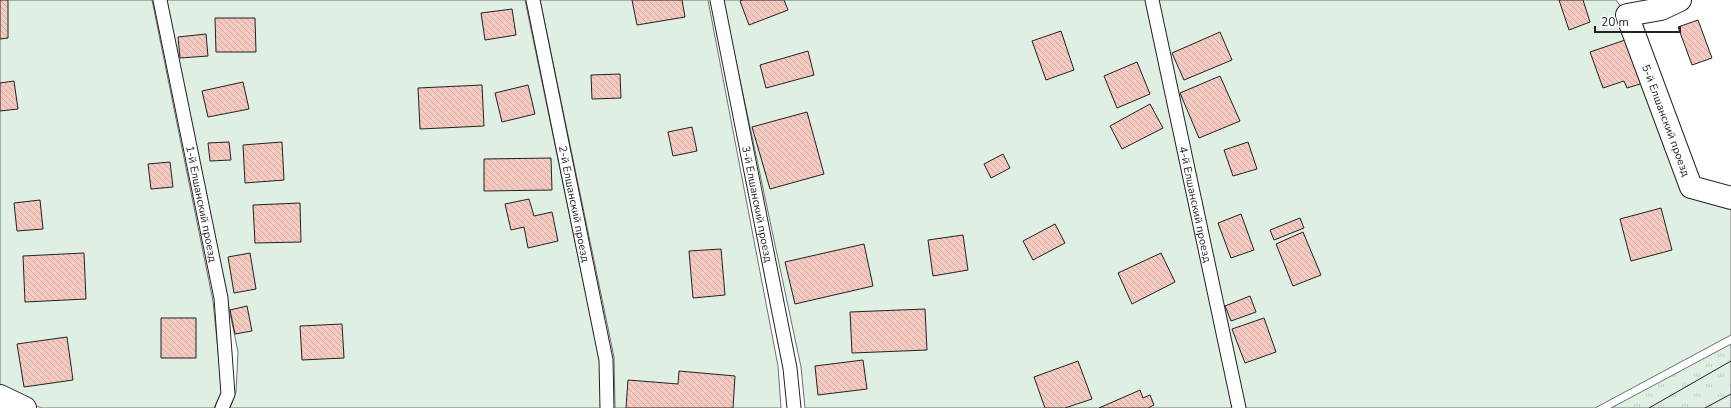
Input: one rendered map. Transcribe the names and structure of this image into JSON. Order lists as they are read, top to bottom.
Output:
{
  "streets": {
    "street": ["5-й Елшанский проезд"],
    "lane": [
      "1-й Елшанский проезд",
      "2-й Елшанский проезд",
      "3-й Елшанский проезд",
      "4-й Елшанский проезд"
    ]
  },
  "scale_bar": "20 m"
}
